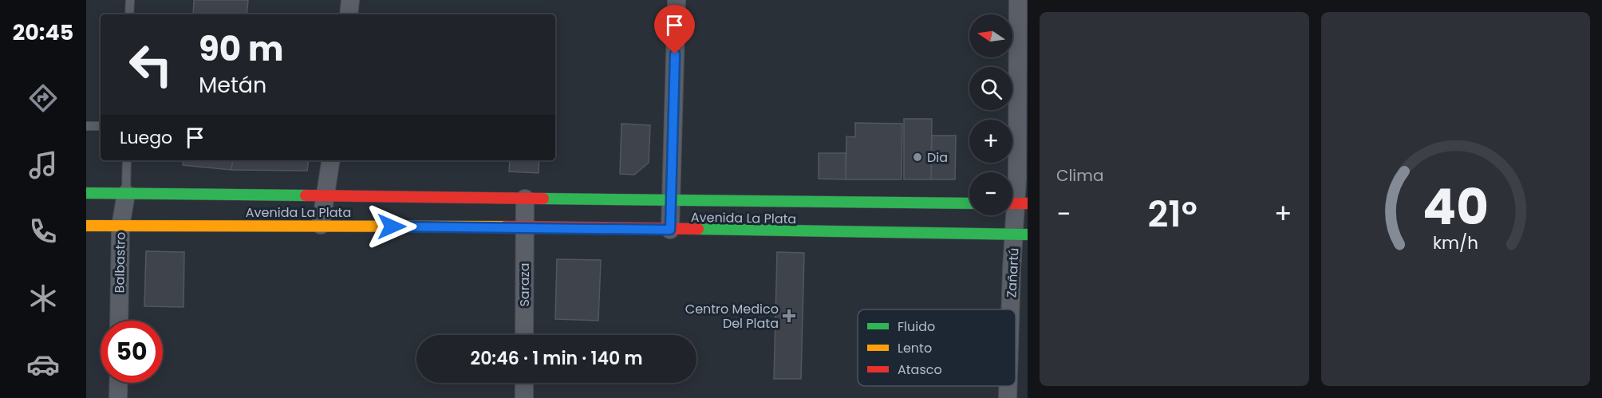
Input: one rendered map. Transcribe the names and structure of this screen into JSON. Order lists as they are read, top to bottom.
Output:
{
  "streets": {
    "main road": ["Avenida La Plata"],
    "street": ["Balbastro", "Zañartú", "Saraza"]
  },
  "crossings": [
    ["Avenida La Plata", "Balbastro"],
    ["Avenida La Plata", "Zañartú"],
    ["Avenida La Plata", "Saraza"]
  ],
  "places": {
    "other": ["Dia"],
    "health": ["Centro Medico Del Plata"]
  },
  "legend": ["Fluido", "Lento", "Atasco"],
  "north": "left",
  "page": {
    "tabs": "20:45",
    "tile": "Clima",
    "map_buttons": ["+", "−"],
    "turn": ["90 m", "Metán"],
    "then": "Luego",
    "heat": ["−", "21°", "+"],
    "limit": "50",
    "trip": "20:46 · 1 min · 140 m",
    "gauge": ["40", "km/h"]
  }
}
